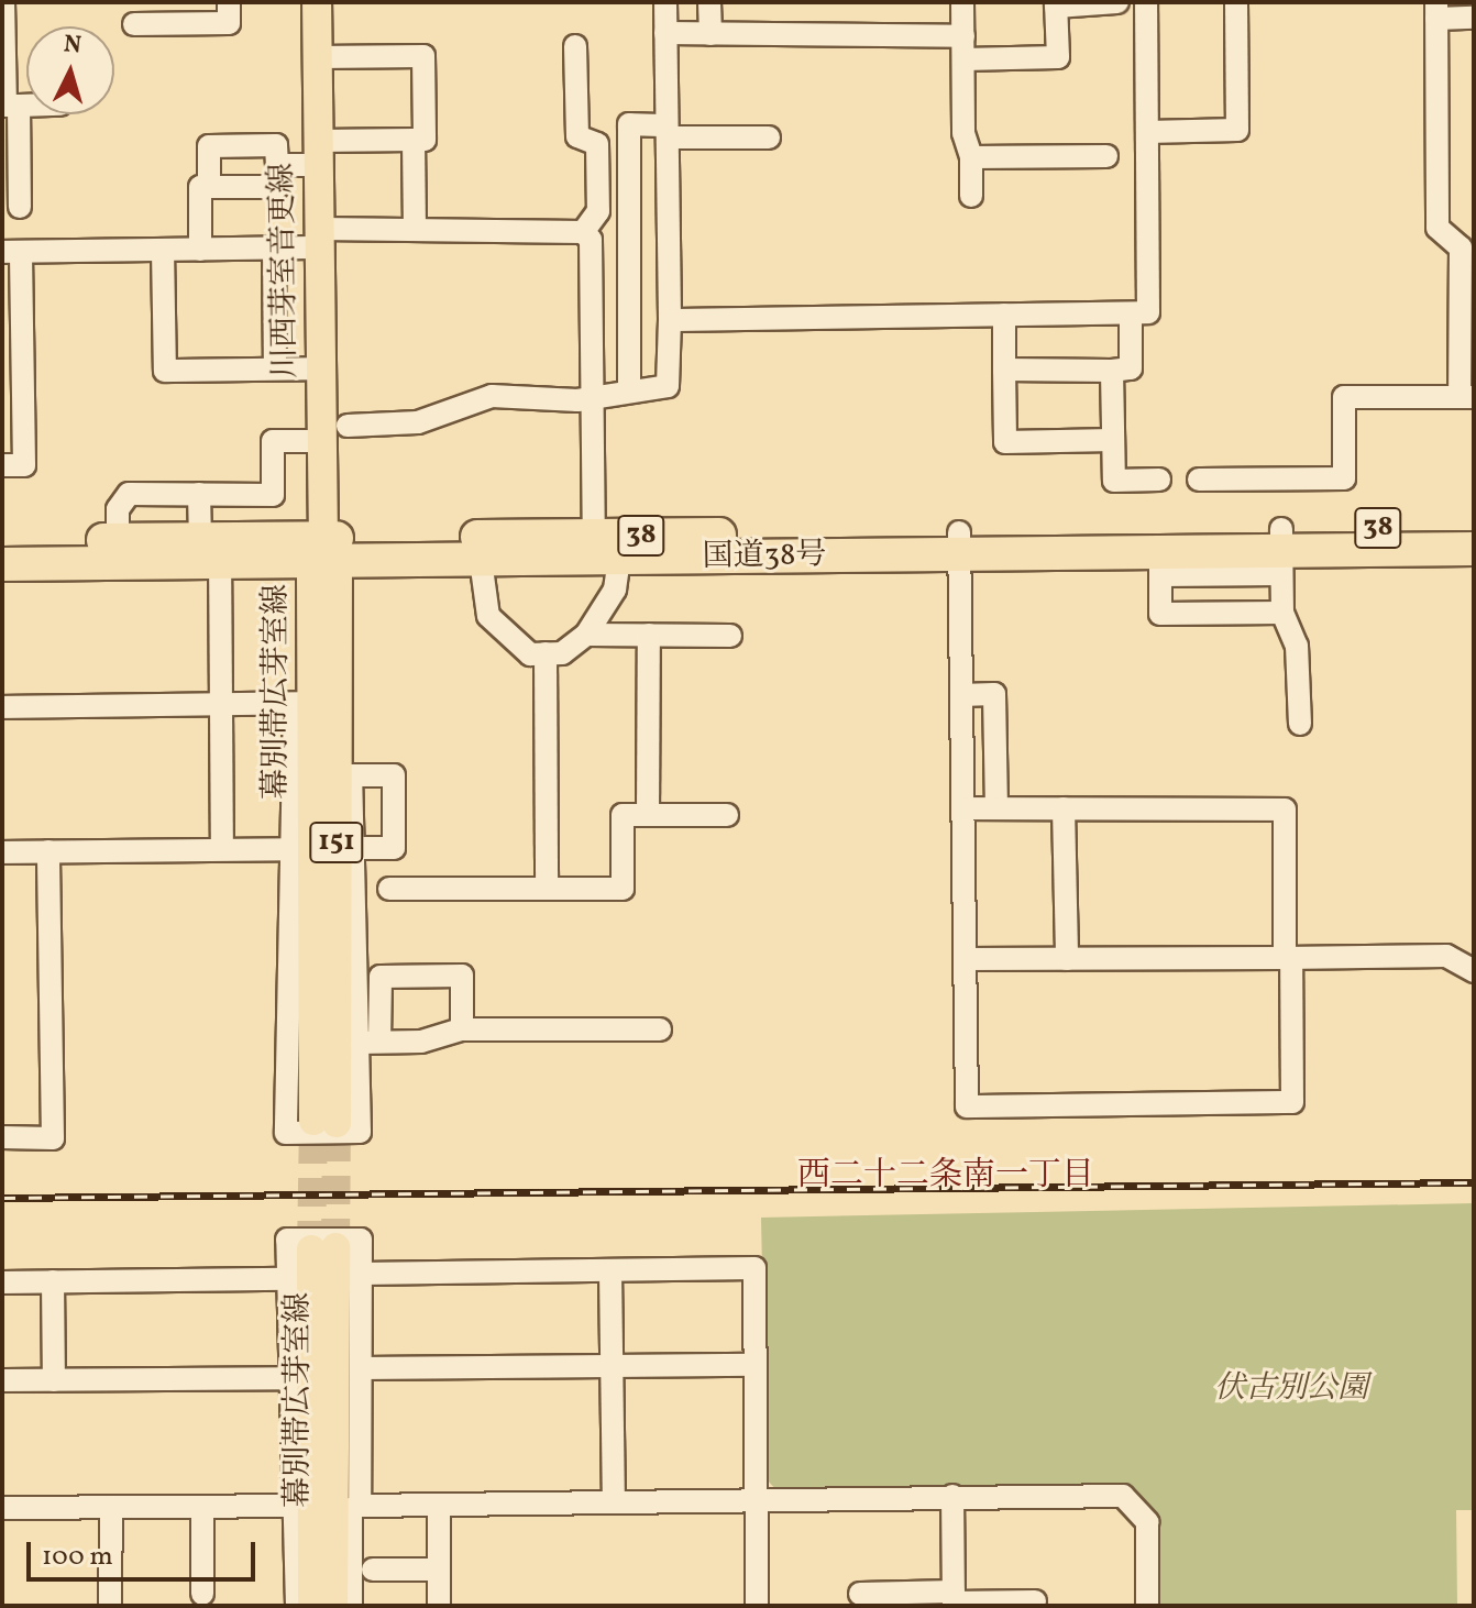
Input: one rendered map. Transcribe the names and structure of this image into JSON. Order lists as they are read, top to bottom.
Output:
{
  "streets": {
    "highway": ["38", "国道38号"],
    "main road": ["川西芽室音更線", "幕別帯広芽室線", "151"]
  },
  "crossings": [
    ["川西芽室音更線", "国道38号"],
    ["川西芽室音更線", "幕別帯広芽室線"],
    ["国道38号", "幕別帯広芽室線"]
  ],
  "districts": ["西二十二条南一丁目"],
  "parks": ["伏古別公園"],
  "scale_bar": "100 m",
  "north": "top"
}
